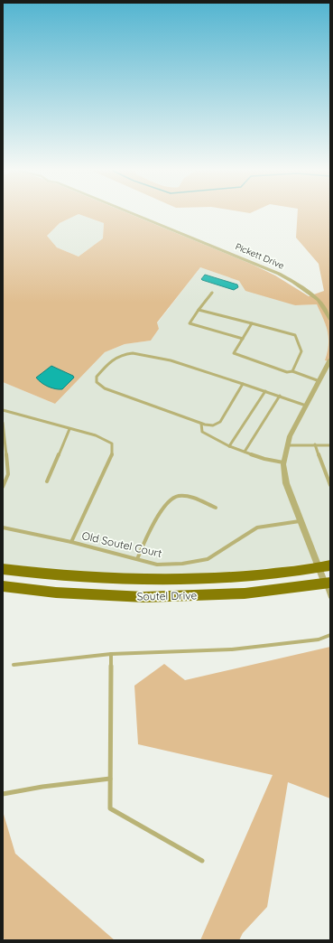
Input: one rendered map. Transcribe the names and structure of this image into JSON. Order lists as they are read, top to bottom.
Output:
{
  "streets": {
    "main road": ["Soutel Drive"],
    "street": ["Pickett Drive"],
    "lane": ["Old Soutel Court"]
  }
}
